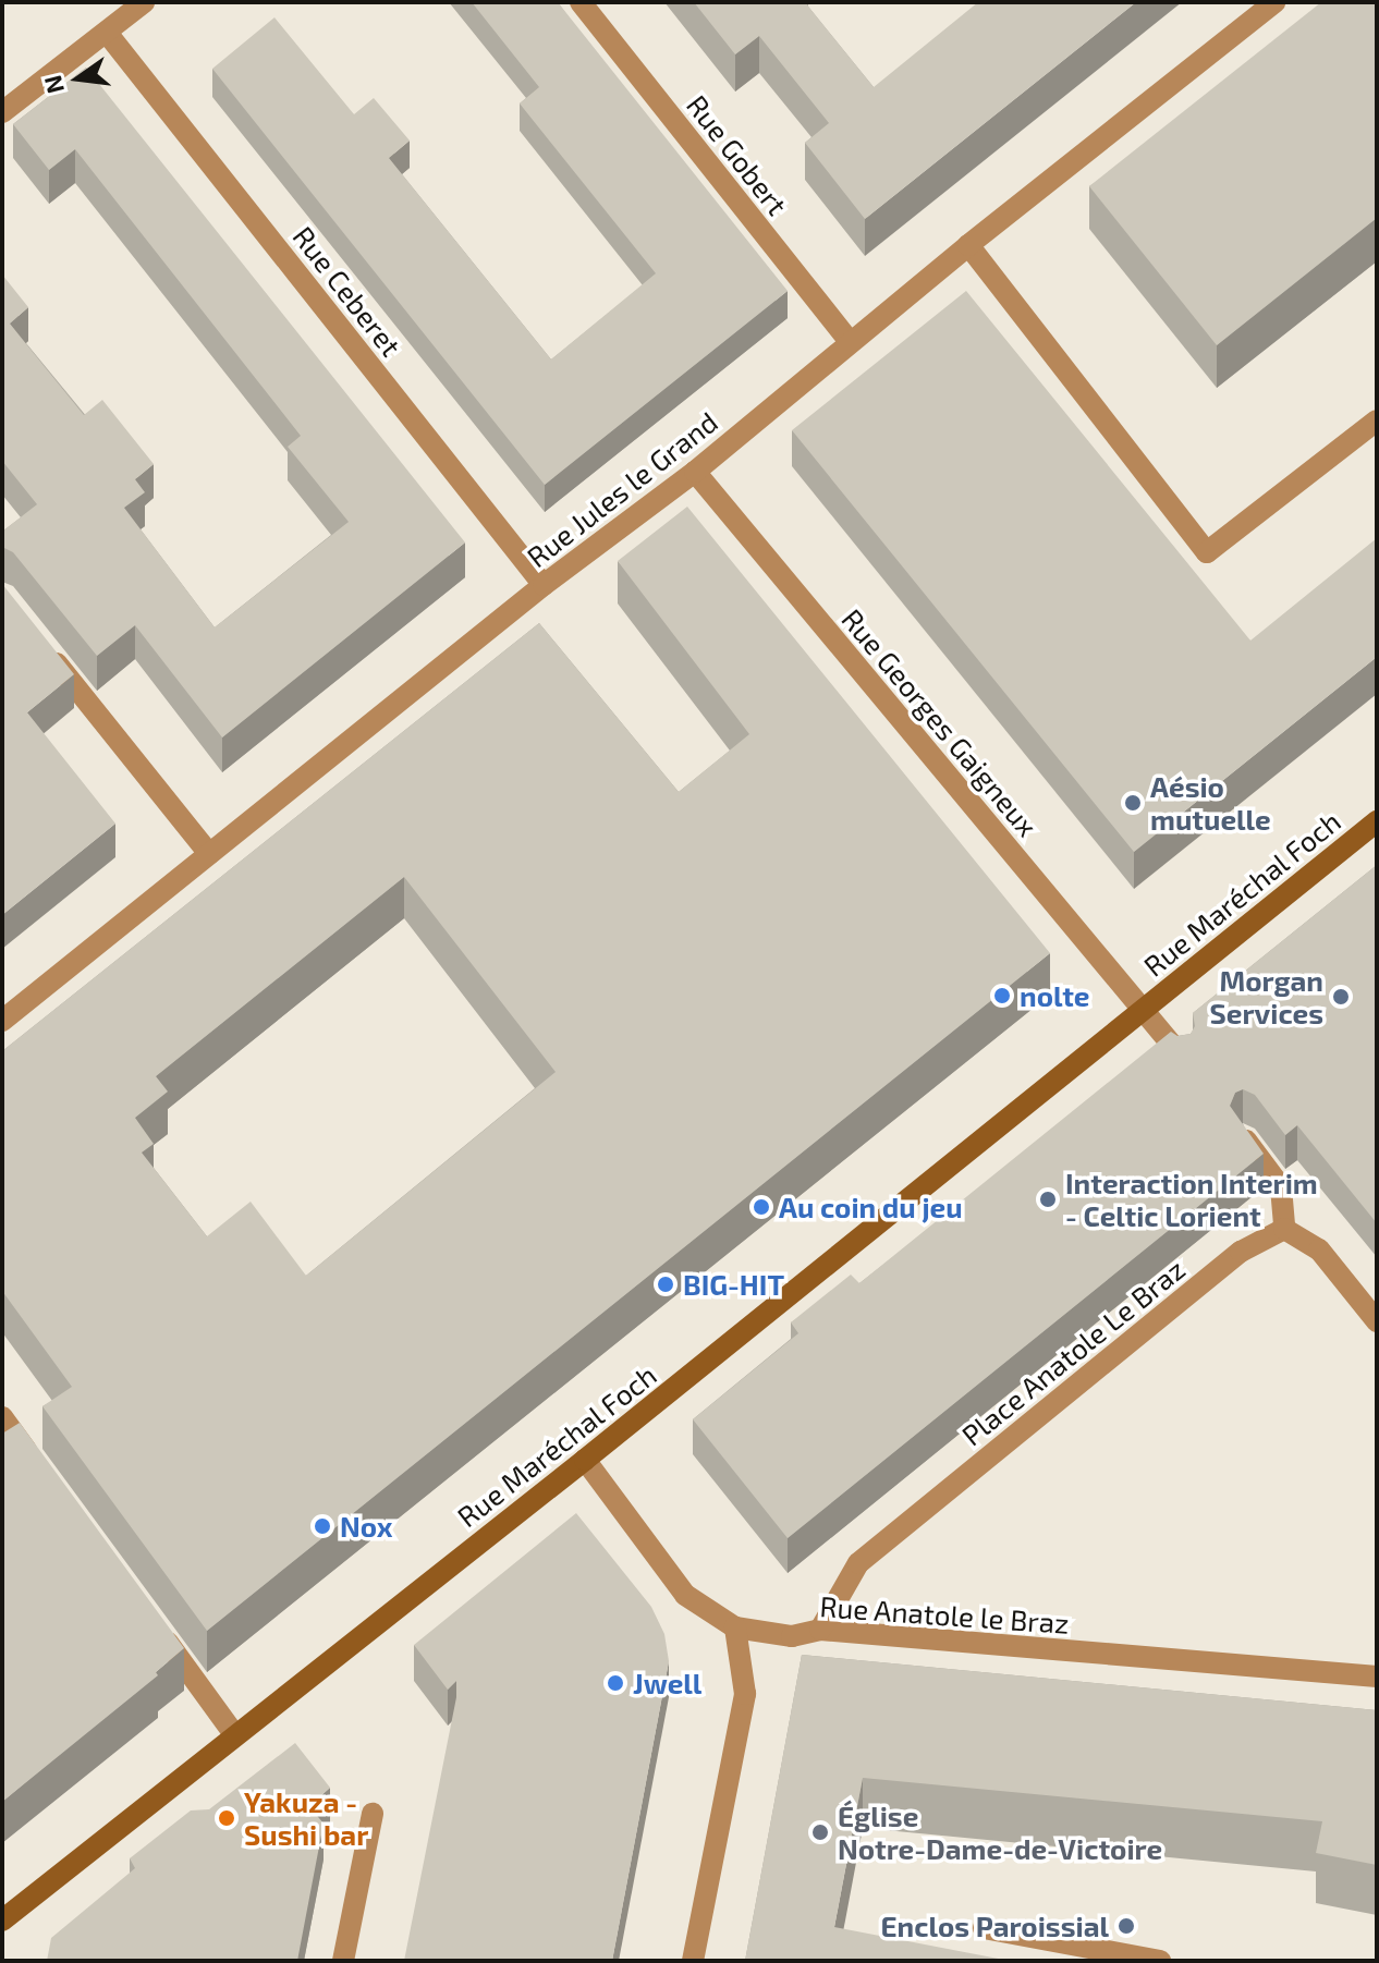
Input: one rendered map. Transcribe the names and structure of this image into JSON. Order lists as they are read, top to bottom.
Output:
{
  "streets": {
    "street": [
      "Rue Gobert",
      "Rue Ceberet",
      "Rue Jules le Grand",
      "Rue Georges Gaigneux",
      "Rue Maréchal Foch",
      "Place Anatole Le Braz",
      "Rue Anatole le Braz"
    ]
  },
  "crossings": [
    ["Rue Gobert", "Rue Jules le Grand"],
    ["Rue Ceberet", "Rue Jules le Grand"],
    ["Rue Jules le Grand", "Rue Georges Gaigneux"],
    ["Rue Georges Gaigneux", "Rue Maréchal Foch"],
    ["Rue Maréchal Foch", "Rue Anatole le Braz"],
    ["Place Anatole Le Braz", "Rue Anatole le Braz"]
  ],
  "places": [
    "Aésio mutuelle",
    "nolte",
    "Morgan Services",
    "Interaction Interim - Celtic Lorient",
    "Au coin du jeu",
    "BIG-HIT",
    "Nox",
    "Jwell",
    "Yakuza - Sushi bar",
    "Église Notre-Dame-de-Victoire",
    "Enclos Paroissial"
  ],
  "north": "left"
}
